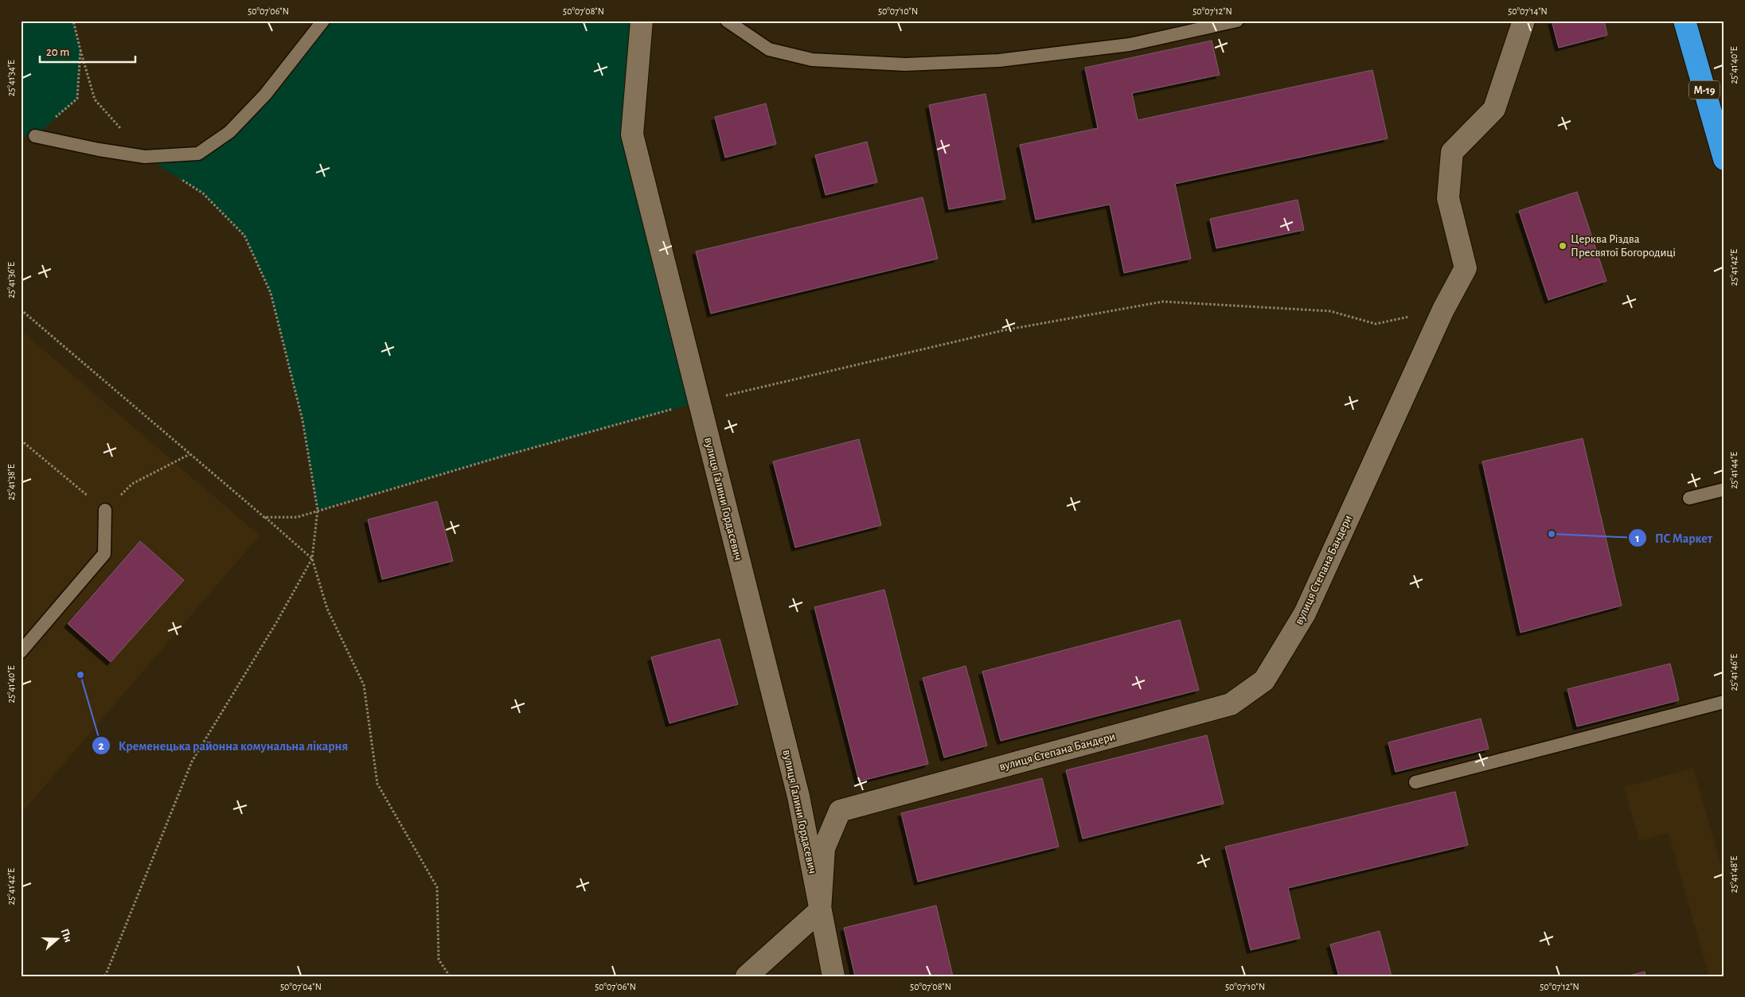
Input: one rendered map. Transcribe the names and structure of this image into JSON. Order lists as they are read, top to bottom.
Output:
{
  "streets": {
    "highway": ["М-19"],
    "street": ["вулиця Галини Гордасевич", "вулиця Степана Бандери"]
  },
  "crossings": [
    ["вулиця Галини Гордасевич", "вулиця Степана Бандери"]
  ],
  "places": ["Церква Різдва Пресвятої Богородиці", "ПС Маркет", "Кременецька районна комунальна лікарня"],
  "scale_bar": "20 m",
  "north": "right",
  "coordinates": [
    "50°07'06\"N",
    "50°07'08\"N",
    "50°07'10\"N",
    "50°07'12\"N",
    "50°07'14\"N",
    "25°41'40\"E",
    "25°41'34\"E",
    "25°41'42\"E",
    "25°41'36\"E",
    "25°41'44\"E",
    "25°41'38\"E",
    "25°41'46\"E",
    "25°41'48\"E",
    "50°07'04\"N"
  ]
}
